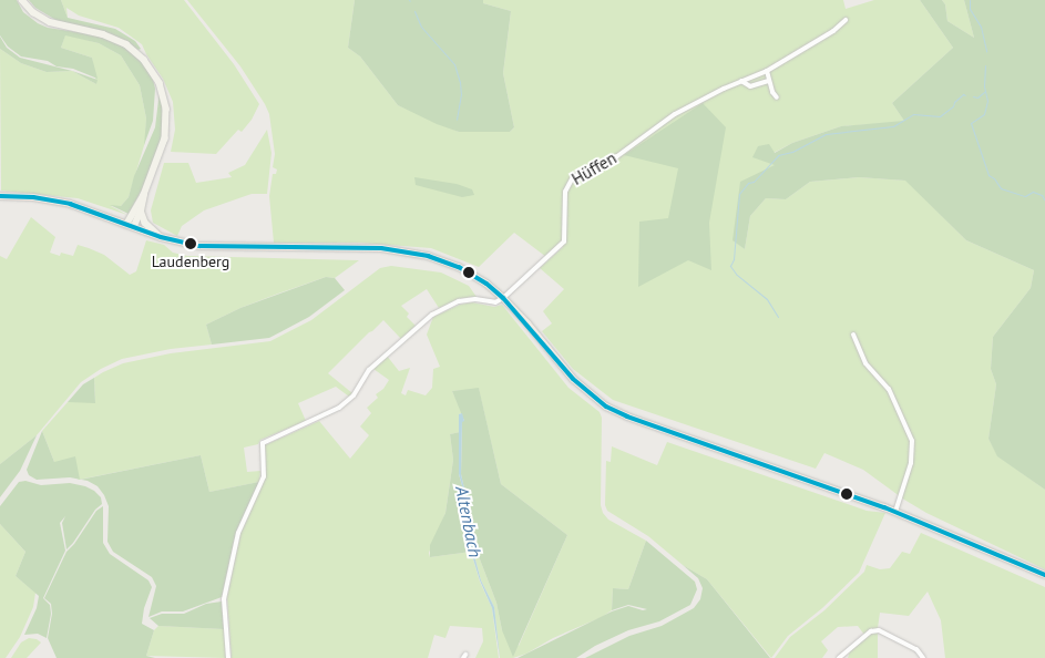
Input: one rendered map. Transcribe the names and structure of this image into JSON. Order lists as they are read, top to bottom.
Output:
{
  "streets": {
    "street": ["Hüffen"]
  },
  "water": ["Altenbach"],
  "places": ["Laudenberg"]
}
